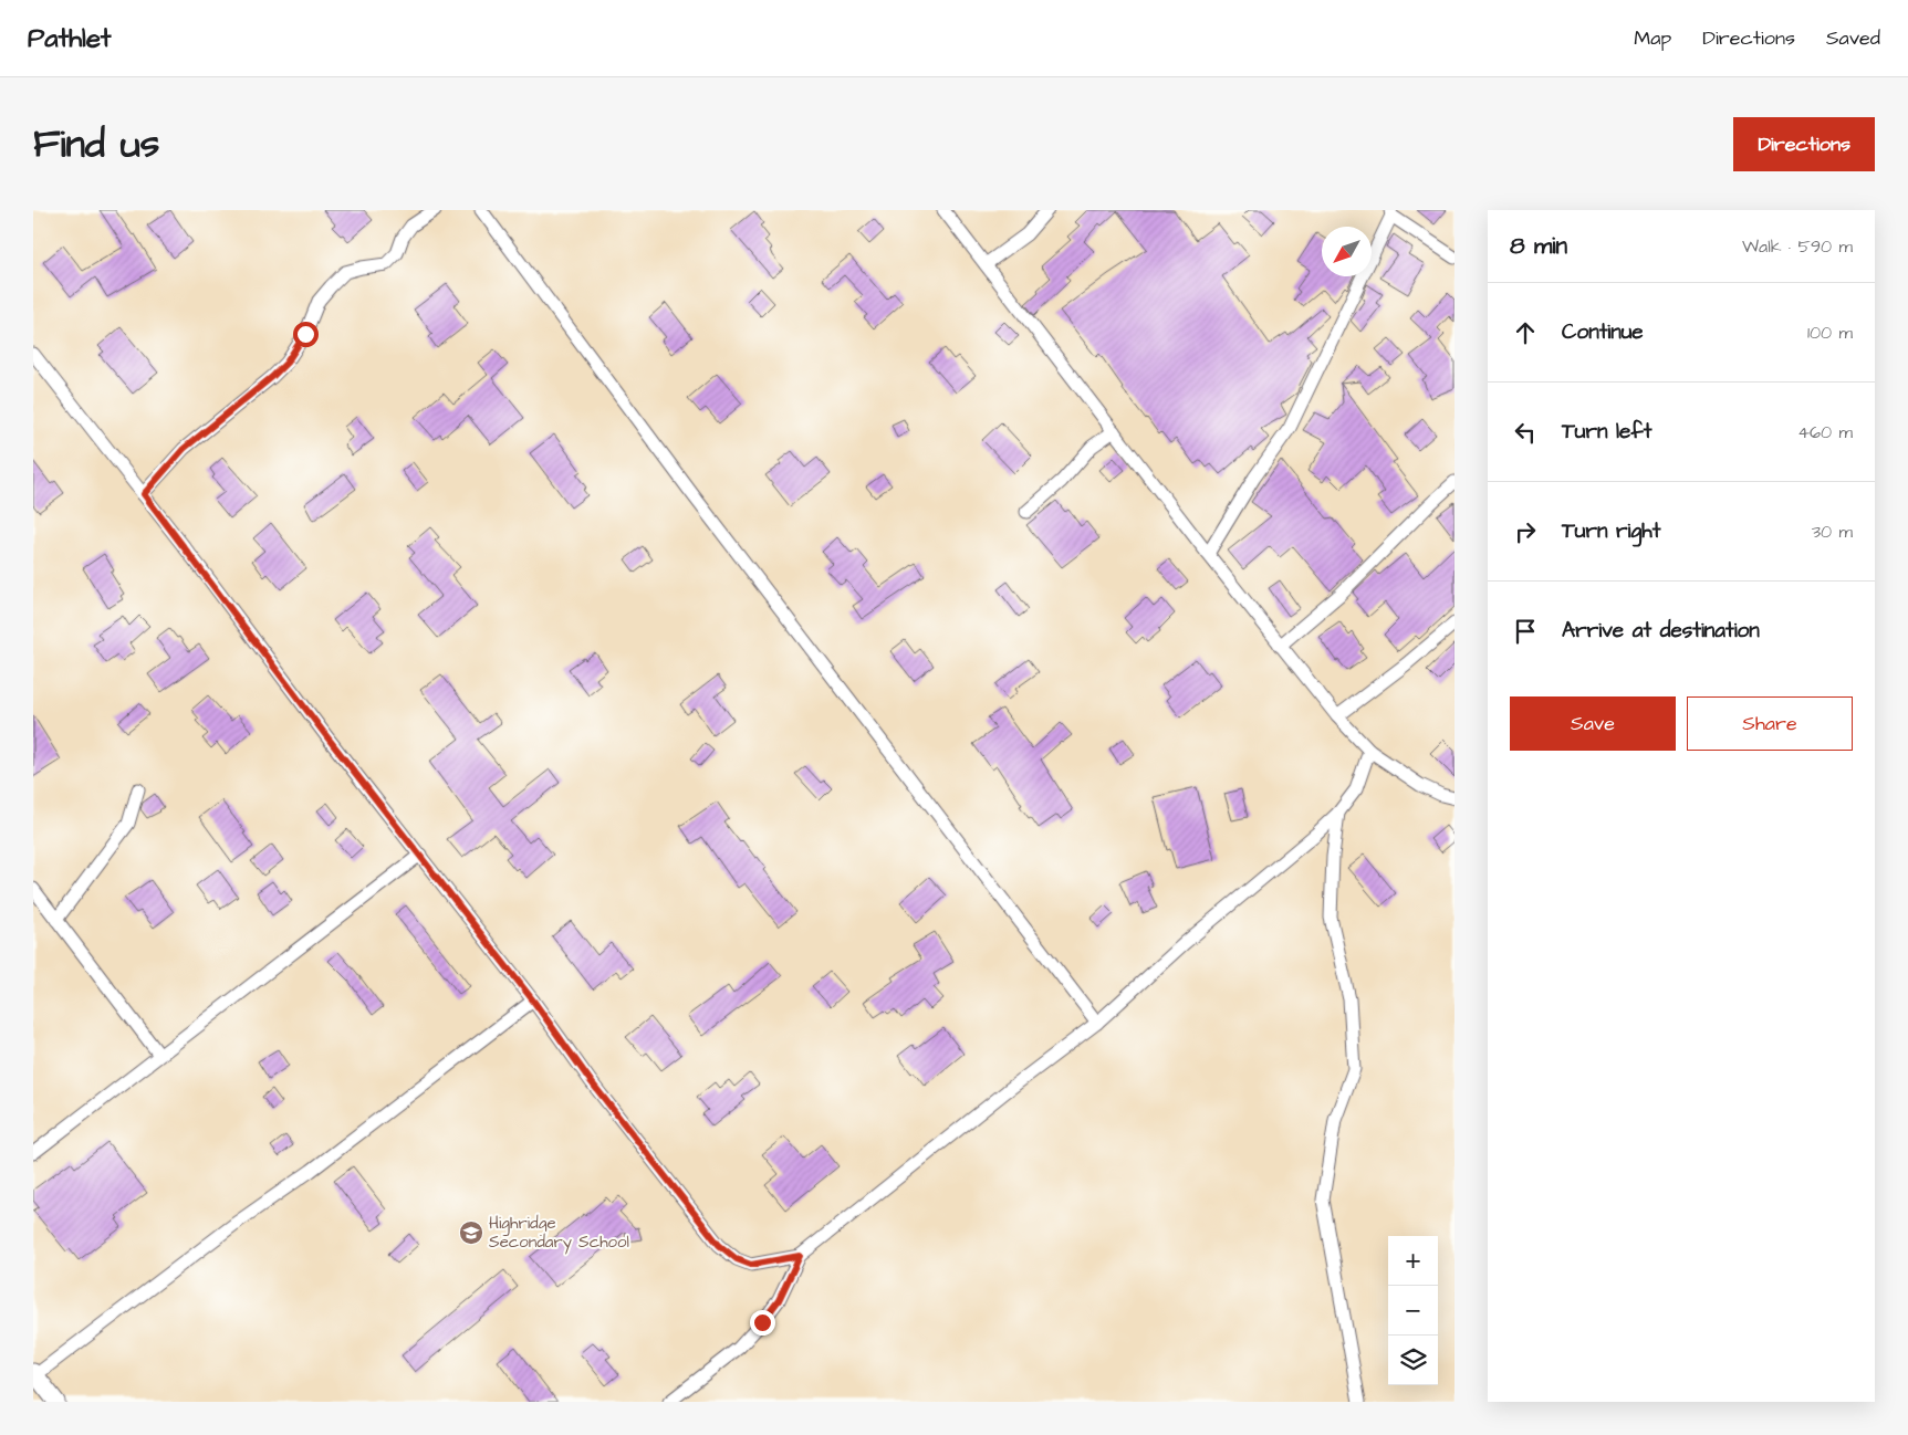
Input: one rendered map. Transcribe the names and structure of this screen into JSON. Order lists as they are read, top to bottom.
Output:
{
  "places": {
    "school or university": ["Highridge Secondary School"]
  },
  "north": "bottom left",
  "page": {
    "header": "Pathlet",
    "nav": ["Map", "Directions", "Saved"],
    "title": "Find us",
    "buttons": [
      "Directions",
      ["Save", "Share"]
    ],
    "heading": ["8 min", "Walk · 590 m"],
    "list": [
      ["Continue", "100 m"],
      ["Turn left", "460 m"],
      ["Turn right", "30 m"],
      "Arrive at destination"
    ],
    "map_buttons": ["+", "−"]
  }
}
